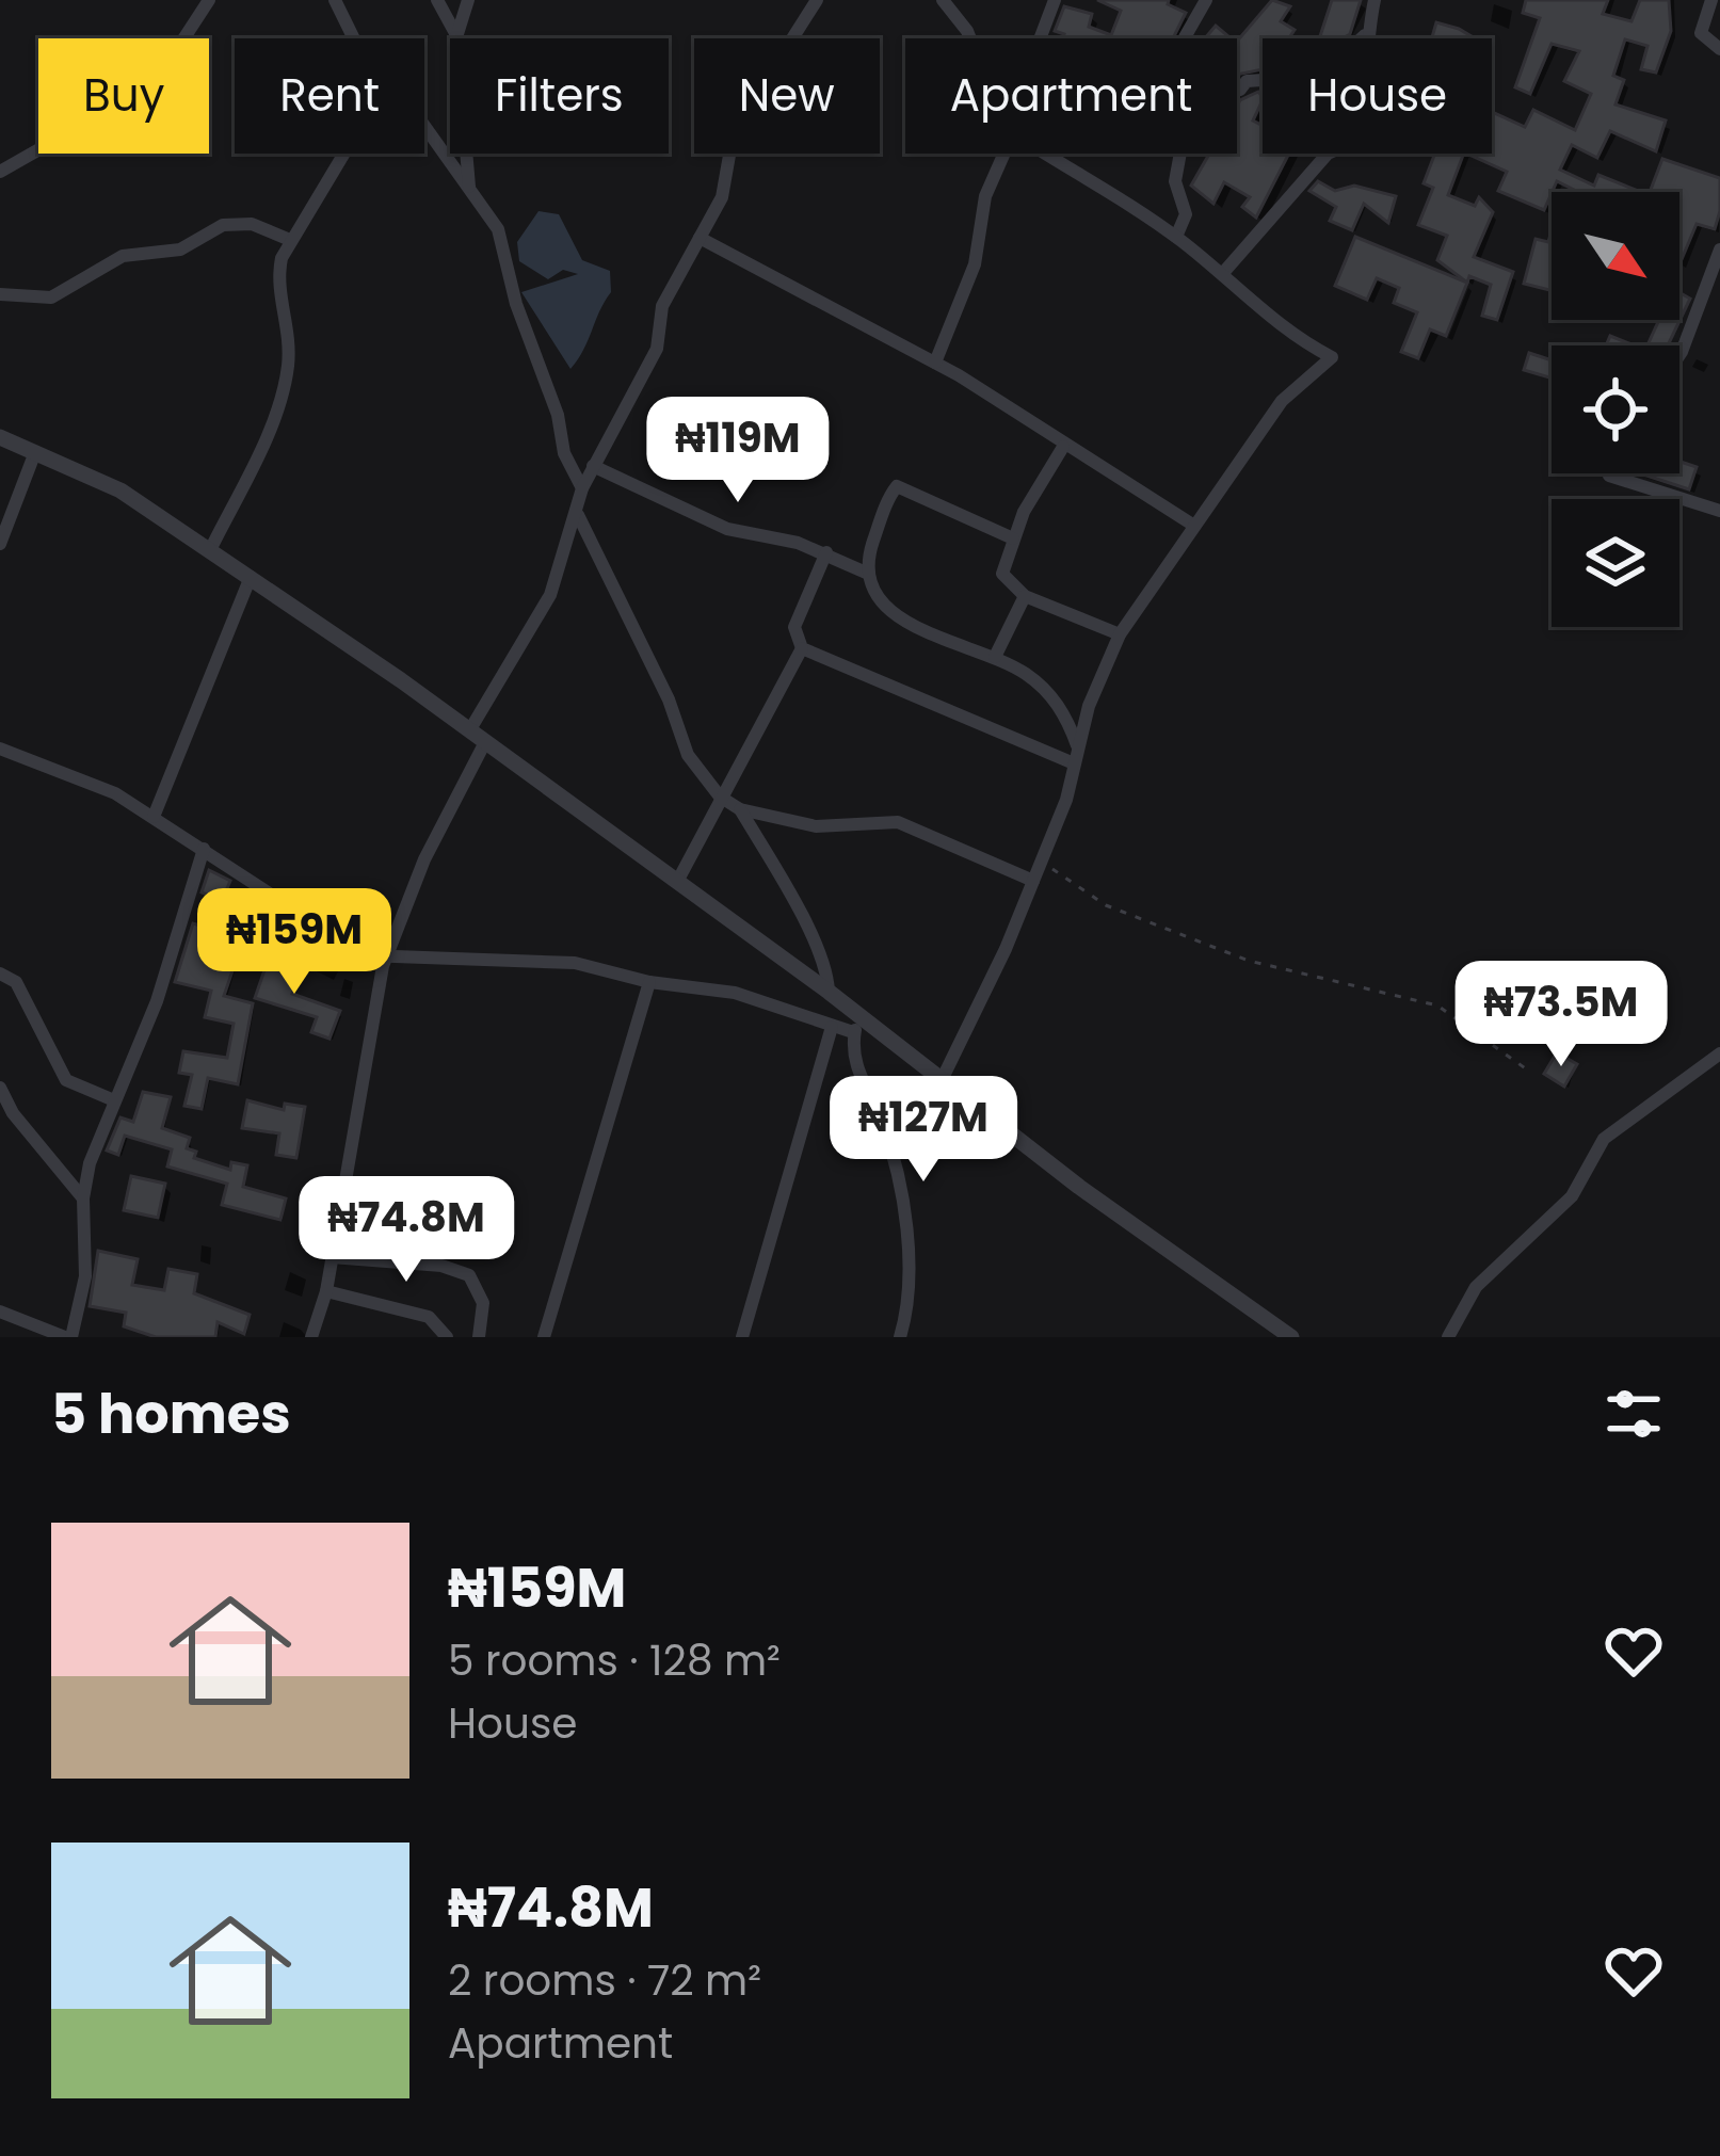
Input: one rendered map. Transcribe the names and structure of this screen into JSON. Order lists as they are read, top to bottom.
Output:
{
  "north": "bottom right",
  "page": {
    "chip": [
      "Buy",
      "Rent",
      "Filters",
      "New",
      "Apartment",
      "House"
    ],
    "price": [
      "₦119M",
      "₦159M",
      "₦73.5M",
      "₦127M",
      "₦74.8M"
    ],
    "heading": "5 homes",
    "list": [
      {
        "name": "₦159M",
        "note": "5 rooms · 128 m² · House"
      },
      {
        "name": "₦74.8M",
        "note": "2 rooms · 72 m² · Apartment"
      }
    ]
  }
}
